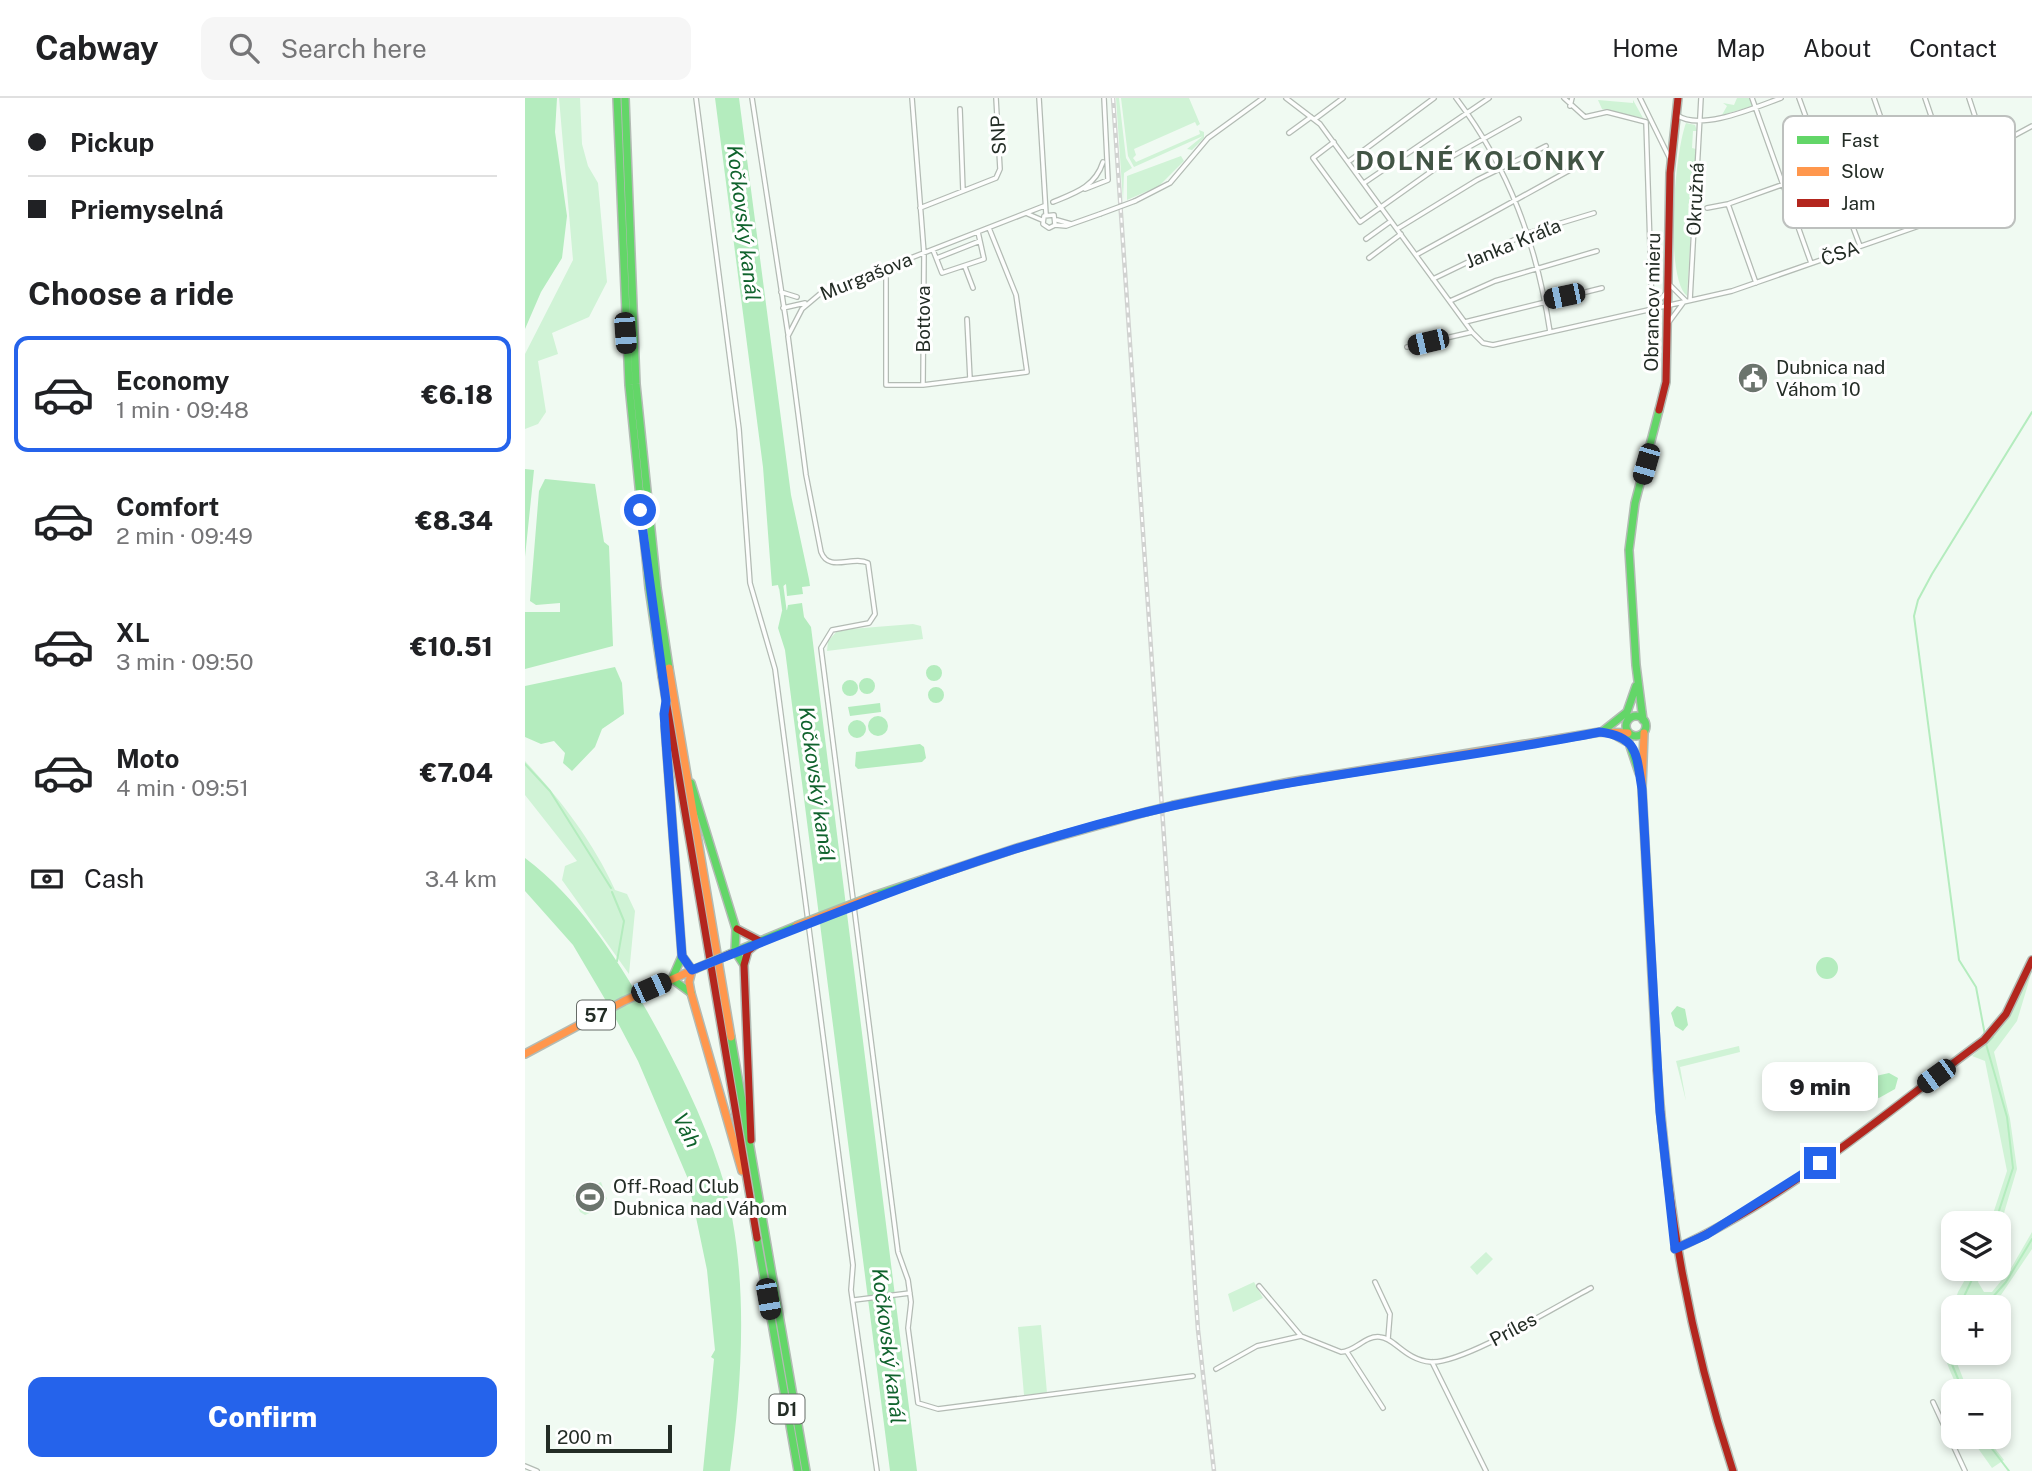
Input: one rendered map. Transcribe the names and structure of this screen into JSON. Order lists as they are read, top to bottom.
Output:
{
  "streets": {
    "main road": ["Obrancov mieru", "57", "D1"],
    "street": [
      "SNP",
      "Okružná",
      "Janka Kráľa",
      "ČSA",
      "Murgašova",
      "Bottova",
      "Príles"
    ]
  },
  "crossings": [
    ["SNP", "Bottova"],
    ["Okružná", "ČSA"],
    ["ČSA", "Obrancov mieru"],
    ["Murgašova", "Bottova"]
  ],
  "districts": ["DOLNÉ KOLONKY"],
  "water": ["Kočkovský kanál", "Váh"],
  "places": {
    "public building": ["Dubnica nad Váhom 10"],
    "sports": ["Off-Road Club Dubnica nad Váhom"]
  },
  "legend": ["Fast", "Slow", "Jam"],
  "scale_bar": "200 m",
  "page": {
    "header": "Cabway",
    "search": "Search here",
    "nav": [
      "Home",
      "Map",
      "About",
      "Contact"
    ],
    "banner": ["Pickup", "Priemyselná"],
    "heading": "Choose a ride",
    "list": [
      {
        "name": "Economy",
        "note": "1 min · 09:48",
        "value": "€6.18"
      },
      {
        "name": "Comfort",
        "note": "2 min · 09:49",
        "value": "€8.34"
      },
      {
        "name": "XL",
        "note": "3 min · 09:50",
        "value": "€10.51"
      },
      {
        "name": "Moto",
        "note": "4 min · 09:51",
        "value": "€7.04"
      }
    ],
    "pay": ["Cash", "3.4 km"],
    "bubble": "9 min",
    "map_buttons": ["+", "−"],
    "buttons": "Confirm",
    "scale": "200 m"
  }
}
